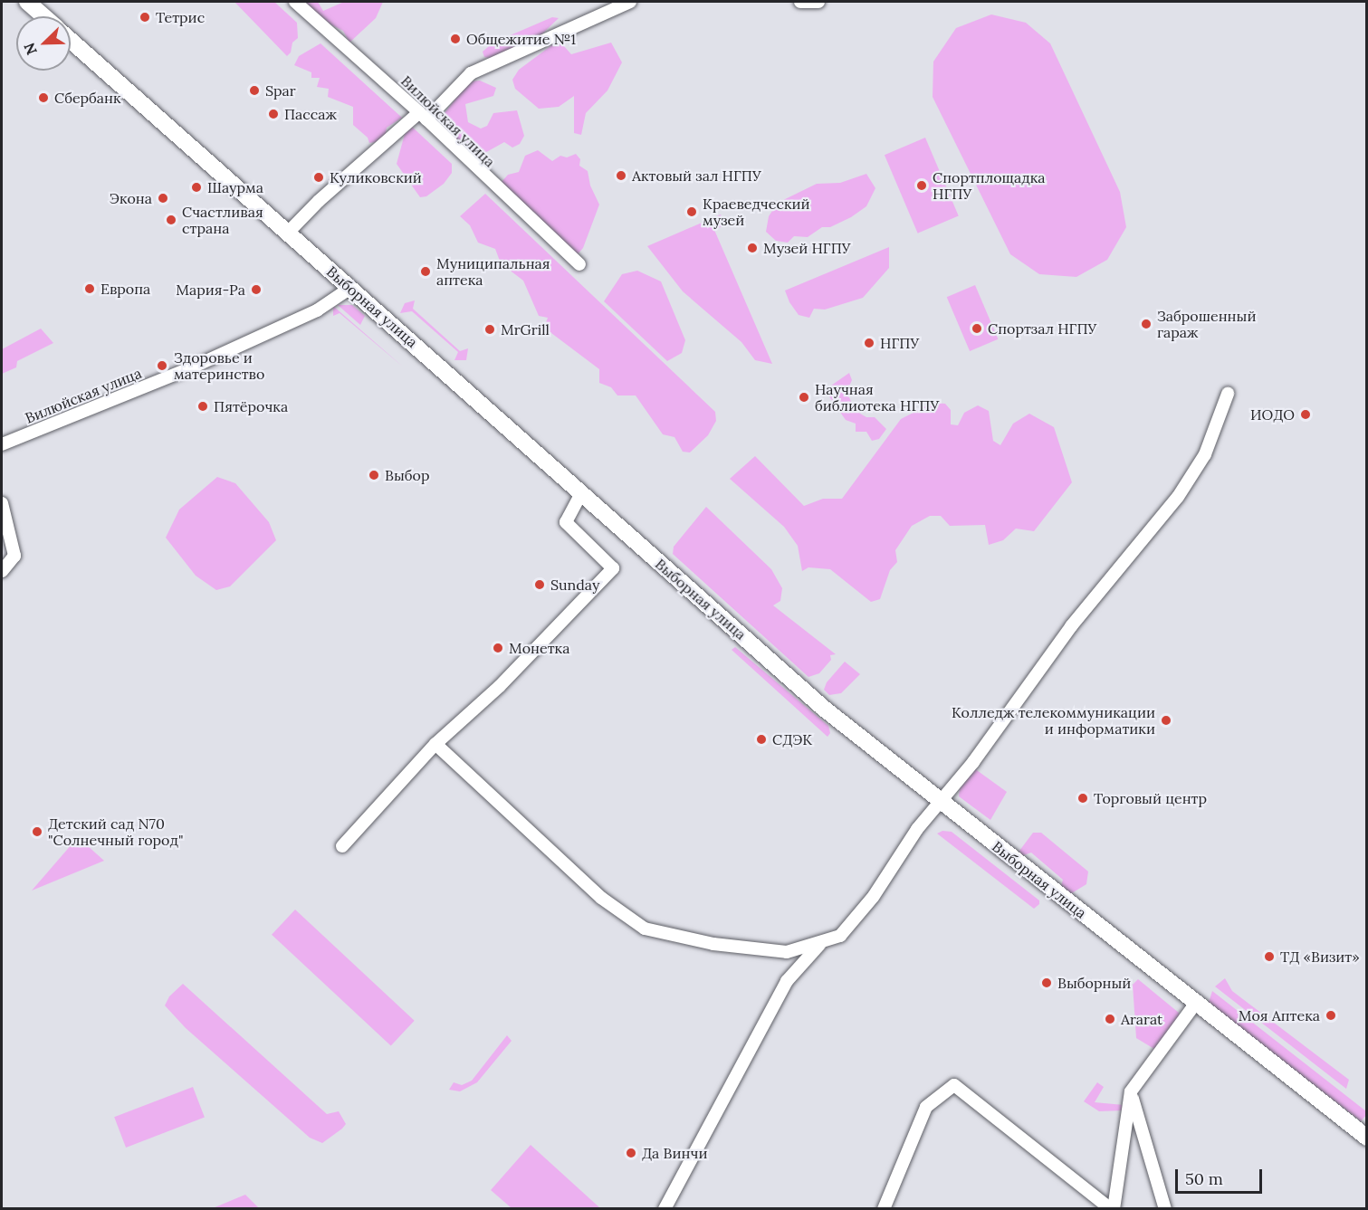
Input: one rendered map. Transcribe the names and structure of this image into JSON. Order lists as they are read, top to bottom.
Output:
{
  "streets": {
    "main road": ["Выборная улица"],
    "street": ["Вилюйская улица"]
  },
  "crossings": [
    ["Вилюйская улица", "Выборная улица"]
  ],
  "places": [
    "Тетрис",
    "Общежитие №1",
    "Spar",
    "Сбербанк",
    "Пассаж",
    "Актовый зал НГПУ",
    "Куликовский",
    "Спортплощадка НГПУ",
    "Шаурма",
    "Экона",
    "Краеведческий музей",
    "Счастливая страна",
    "Музей НГПУ",
    "Муниципальная аптека",
    "Европа",
    "Мария-Ра",
    "Заброшенный гараж",
    "Спортзал НГПУ",
    "MrGrill",
    "НГПУ",
    "Здоровье и материнство",
    "Научная библиотека НГПУ",
    "Пятёрочка",
    "ИОДО",
    "Выбор",
    "Sunday",
    "Монетка",
    "Колледж телекоммуникации и информатики",
    "СДЭК",
    "Торговый центр",
    "Детский сад N70 \"Солнечный город\"",
    "ТД «Визит»",
    "Выборный",
    "Моя Аптека",
    "Ararat",
    "Да Винчи"
  ],
  "scale_bar": "50 m",
  "north": "bottom left"
}
